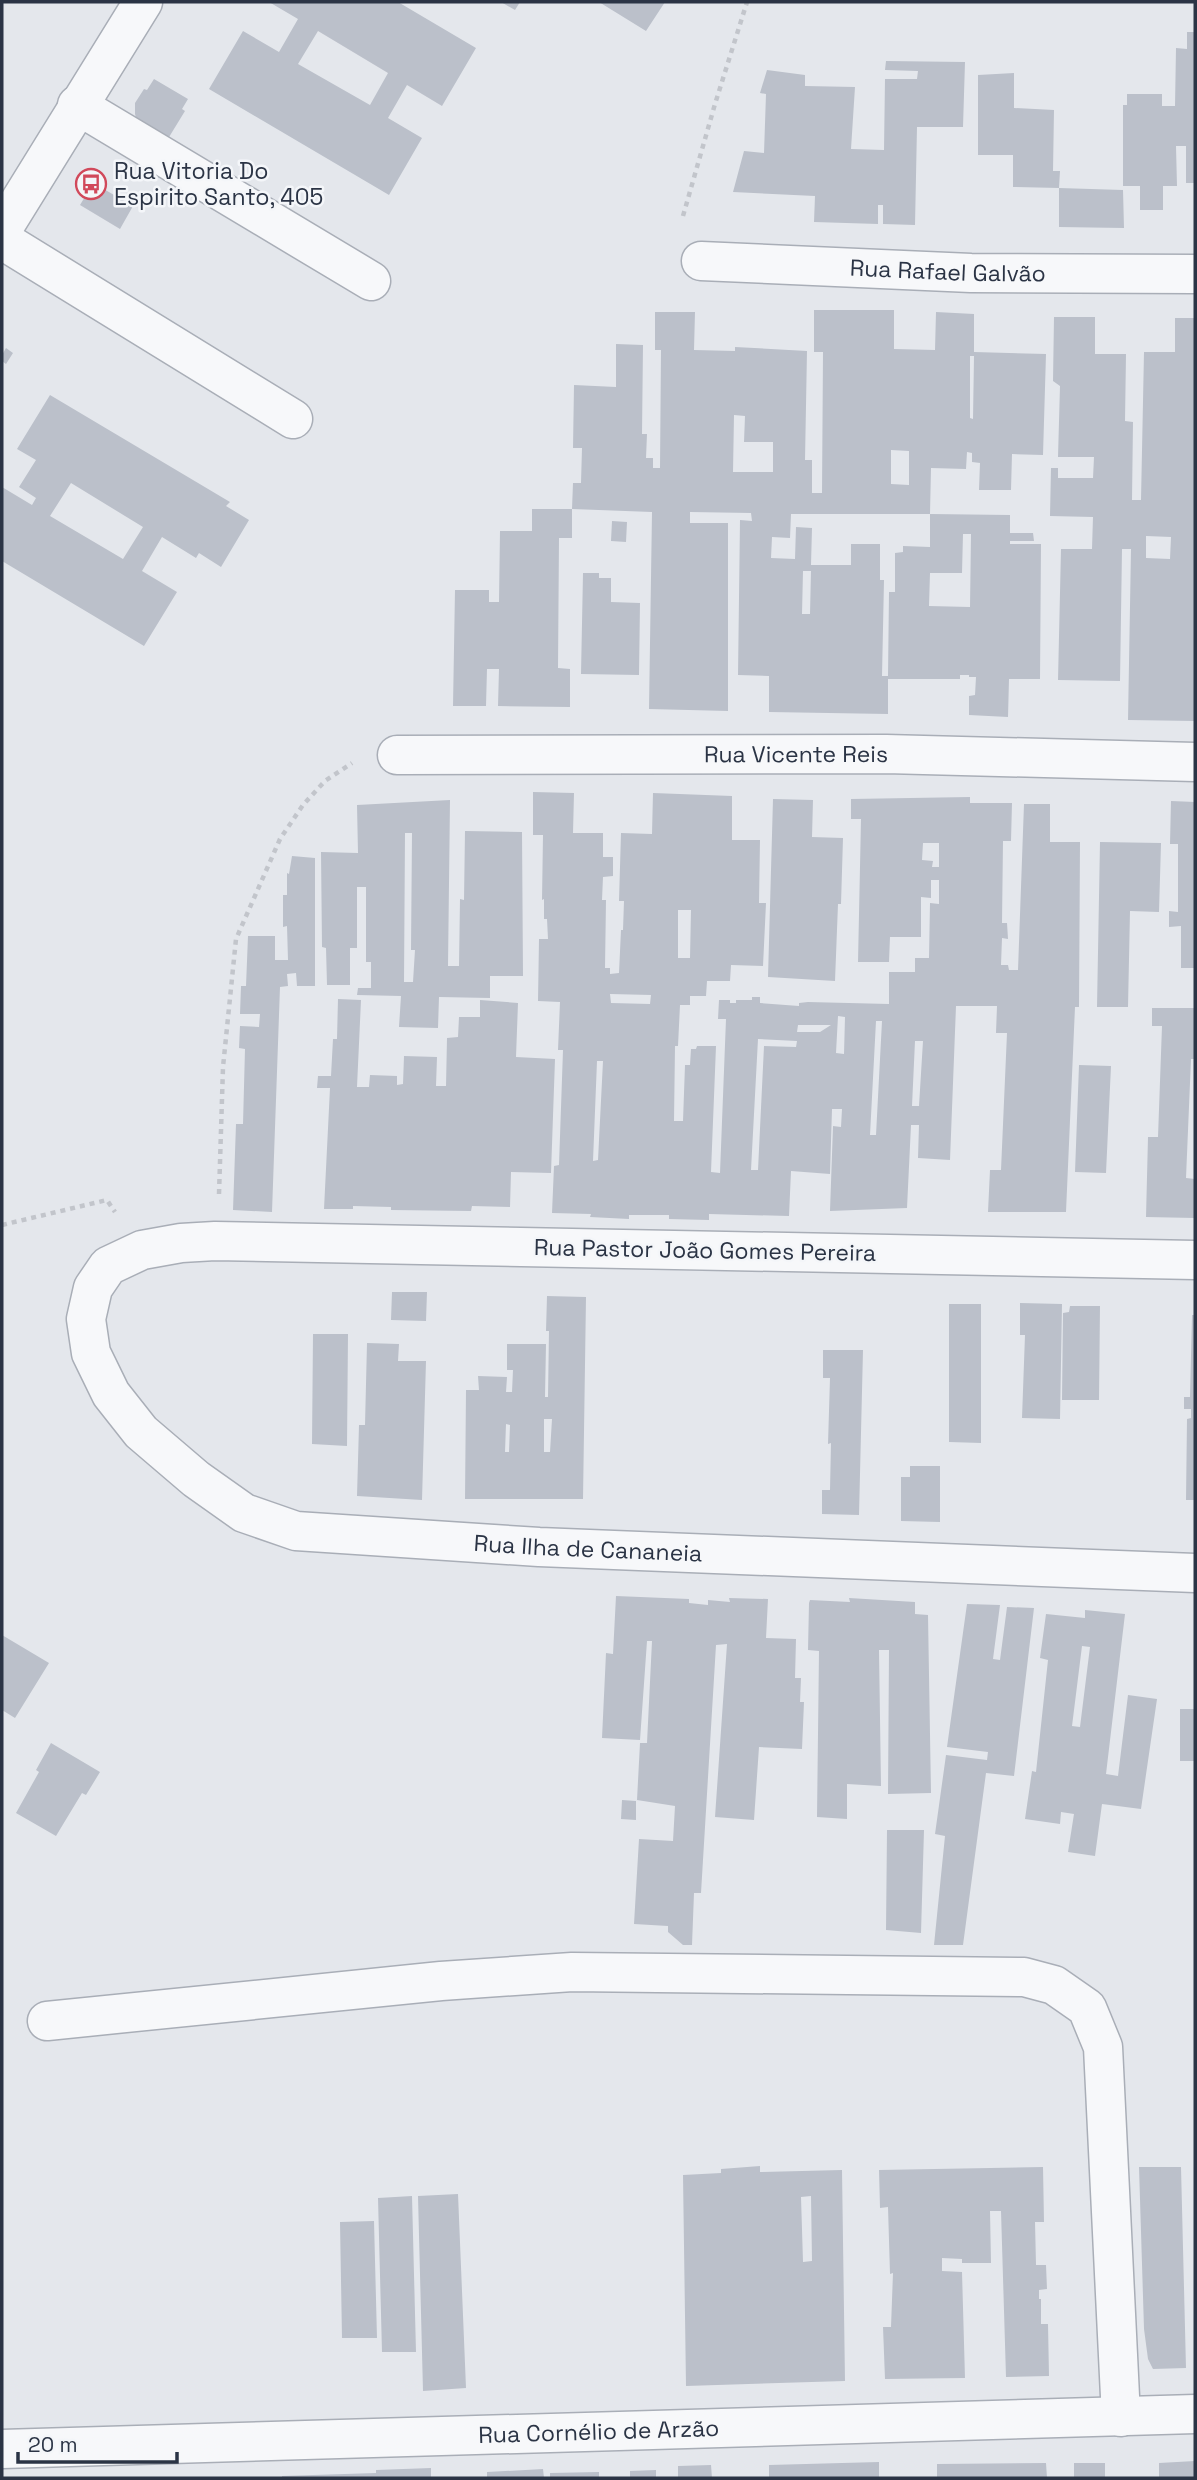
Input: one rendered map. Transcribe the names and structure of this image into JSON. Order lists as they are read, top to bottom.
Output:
{
  "streets": {
    "street": [
      "Rua Rafael Galvão",
      "Rua Vicente Reis",
      "Rua Pastor João Gomes Pereira",
      "Rua Ilha de Cananeia",
      "Rua Cornélio de Arzão"
    ]
  },
  "crossings": [
    ["Rua Pastor João Gomes Pereira", "Rua Ilha de Cananeia"]
  ],
  "places": {
    "bus stop": ["Rua Vitoria Do Espirito Santo, 405"]
  },
  "scale_bar": "20 m"
}
